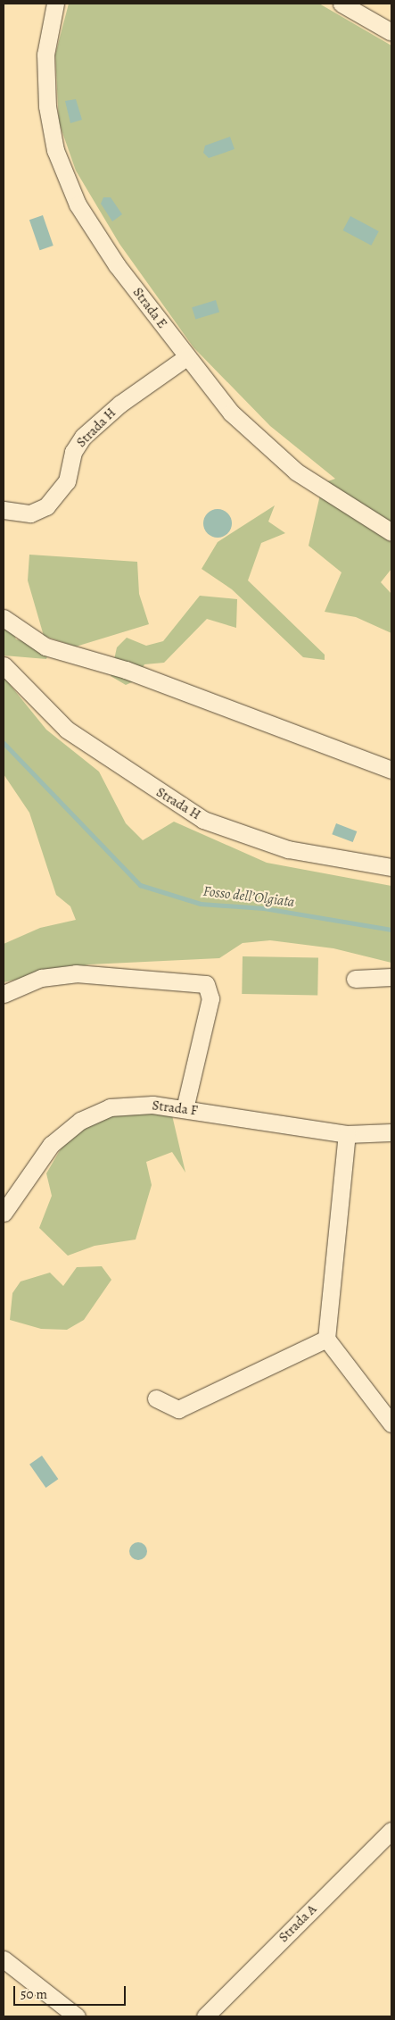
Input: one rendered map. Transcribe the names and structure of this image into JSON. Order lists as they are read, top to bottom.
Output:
{
  "streets": {
    "street": [
      "Strada E",
      "Strada H",
      "Strada F",
      "Strada A"
    ]
  },
  "crossings": [
    ["Strada E", "Strada H"]
  ],
  "water": ["Fosso dell’Olgiata"],
  "scale_bar": "50 m"
}
